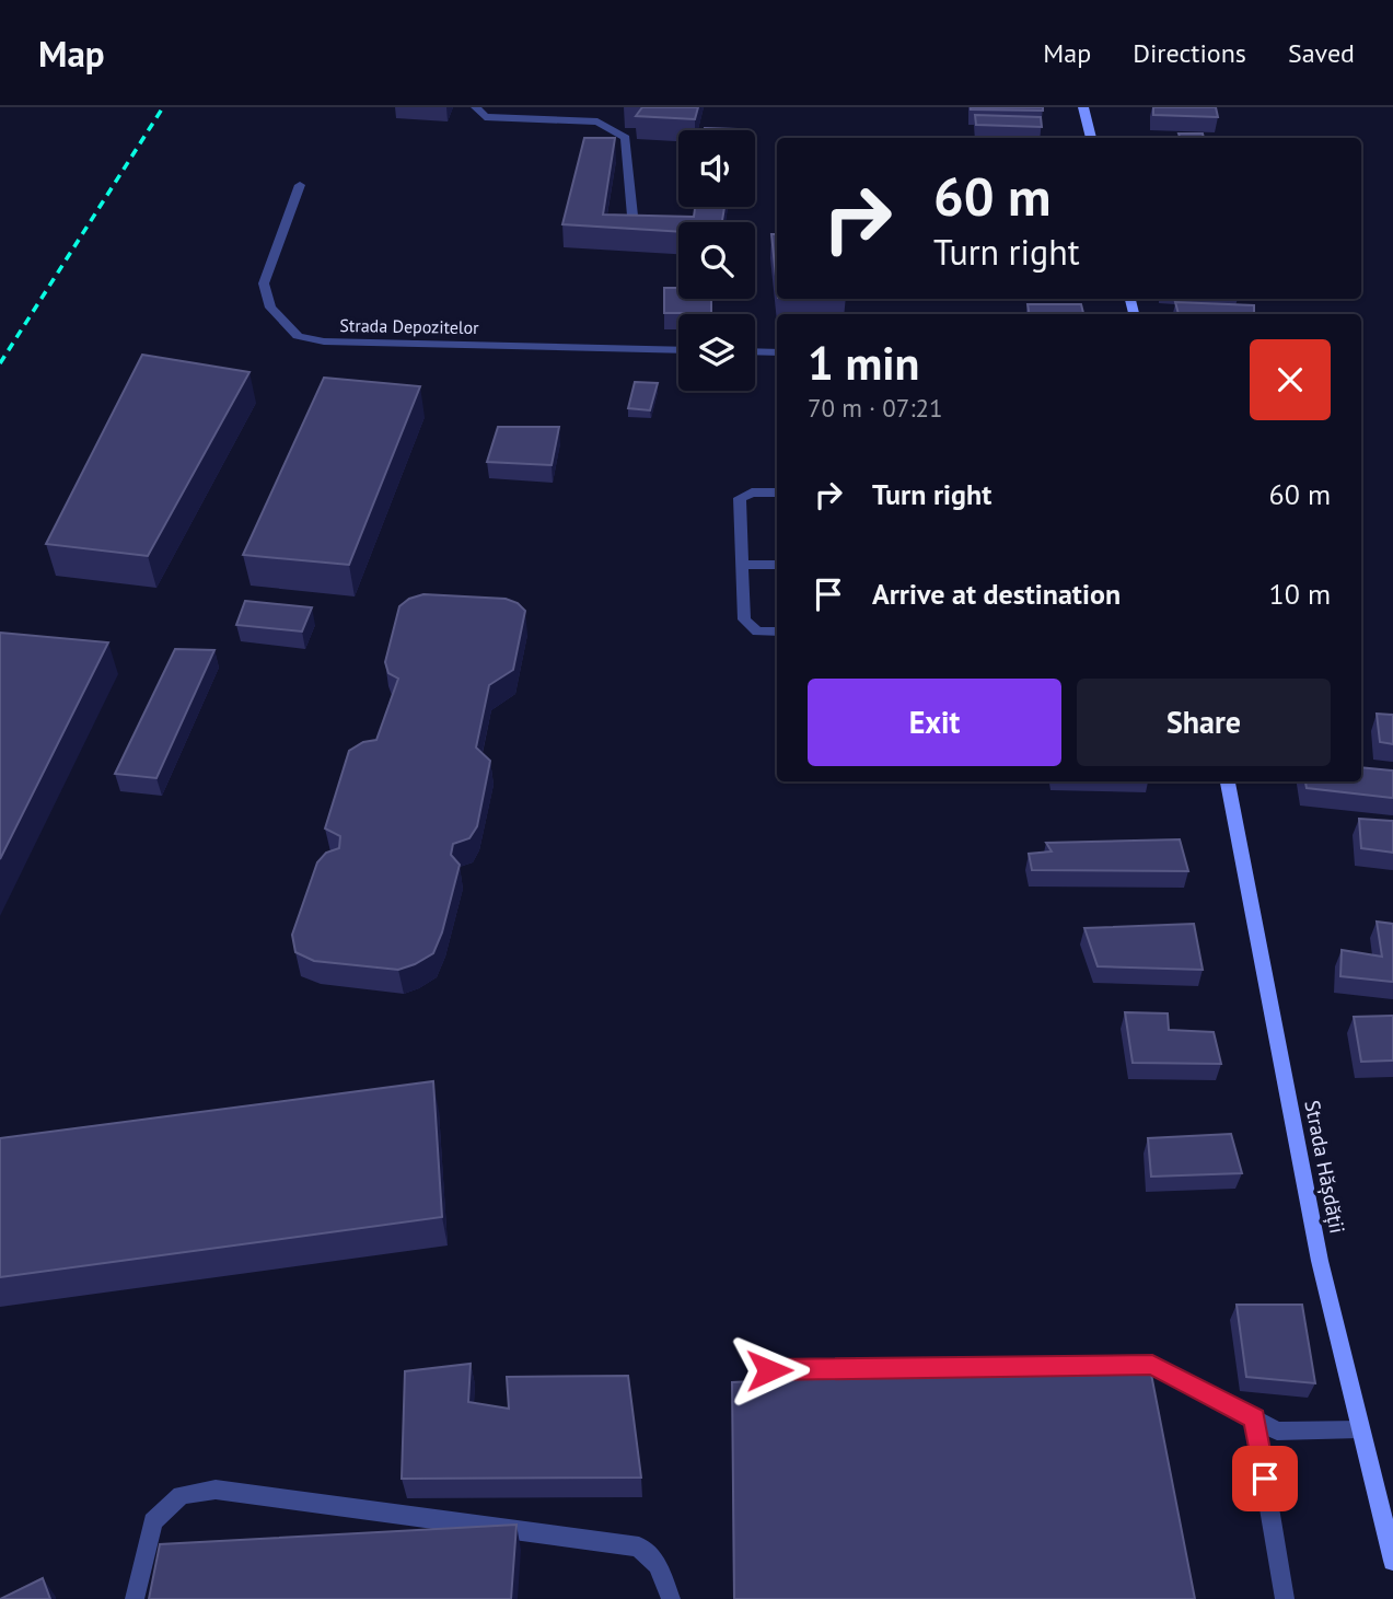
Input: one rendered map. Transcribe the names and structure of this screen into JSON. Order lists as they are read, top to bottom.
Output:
{
  "streets": {
    "street": ["Strada Hășdății"],
    "lane": ["Strada Depozitelor"]
  },
  "page": {
    "header": "Map",
    "nav": ["Map", "Directions", "Saved"],
    "turn": ["60 m", "Turn right"],
    "heading": ["1 min", "70 m · 07:21"],
    "list": [
      {
        "name": "Turn right",
        "value": "60 m"
      },
      {
        "name": "Arrive at destination",
        "value": "10 m"
      }
    ],
    "buttons": ["Exit", "Share"]
  }
}
